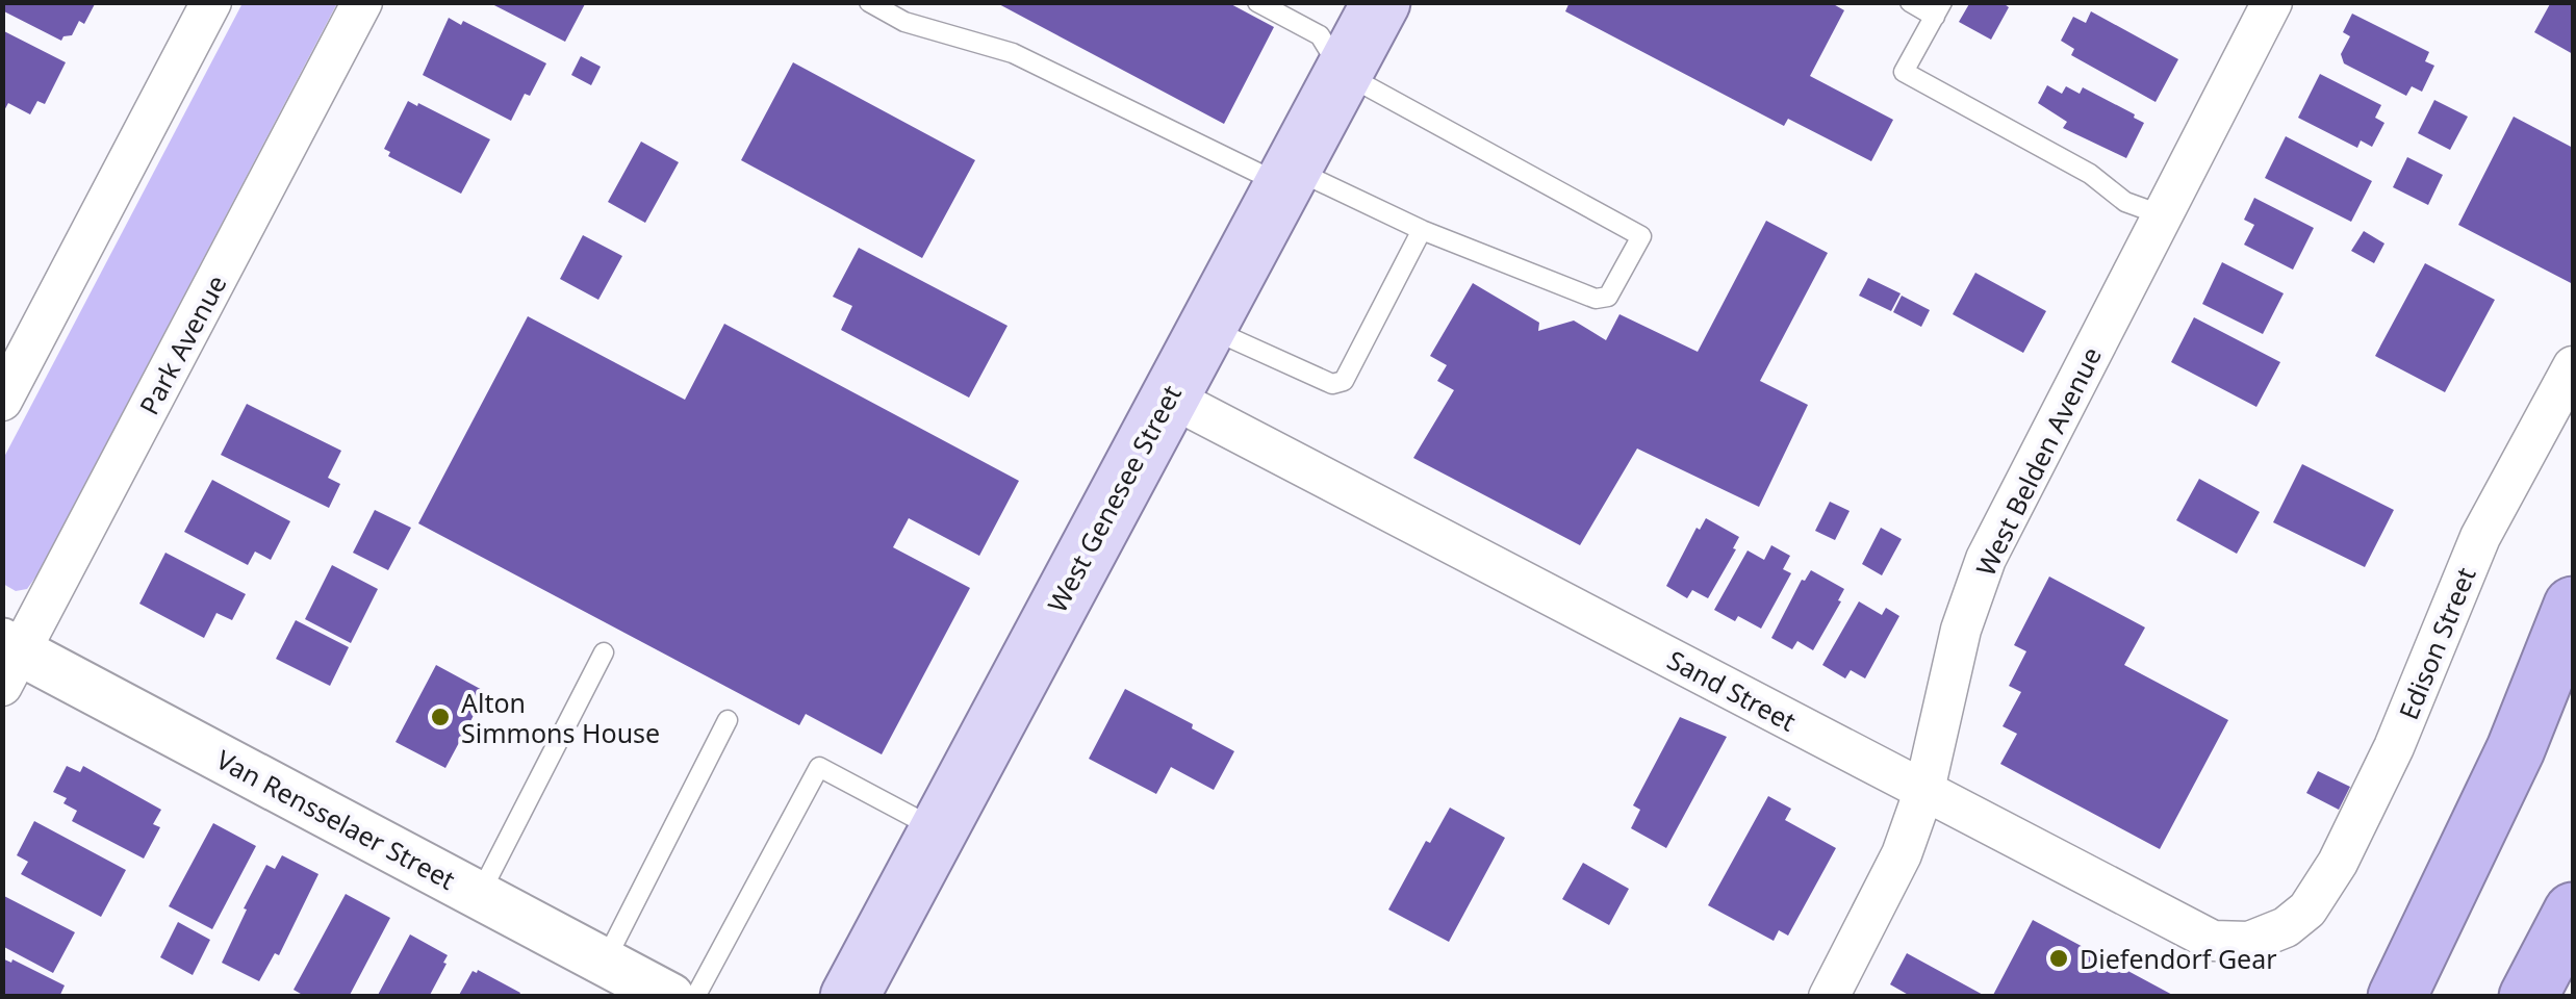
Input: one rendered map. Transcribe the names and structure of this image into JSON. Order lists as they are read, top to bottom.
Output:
{
  "streets": {
    "main road": ["West Genesee Street"],
    "street": [
      "Park Avenue",
      "West Belden Avenue",
      "Edison Street",
      "Sand Street",
      "Van Rensselaer Street"
    ]
  },
  "crossings": [
    ["Park Avenue", "Van Rensselaer Street"],
    ["West Belden Avenue", "Sand Street"],
    ["West Genesee Street", "Sand Street"],
    ["Edison Street", "Sand Street"]
  ],
  "places": ["Alton Simmons House", "Diefendorf Gear"]
}
